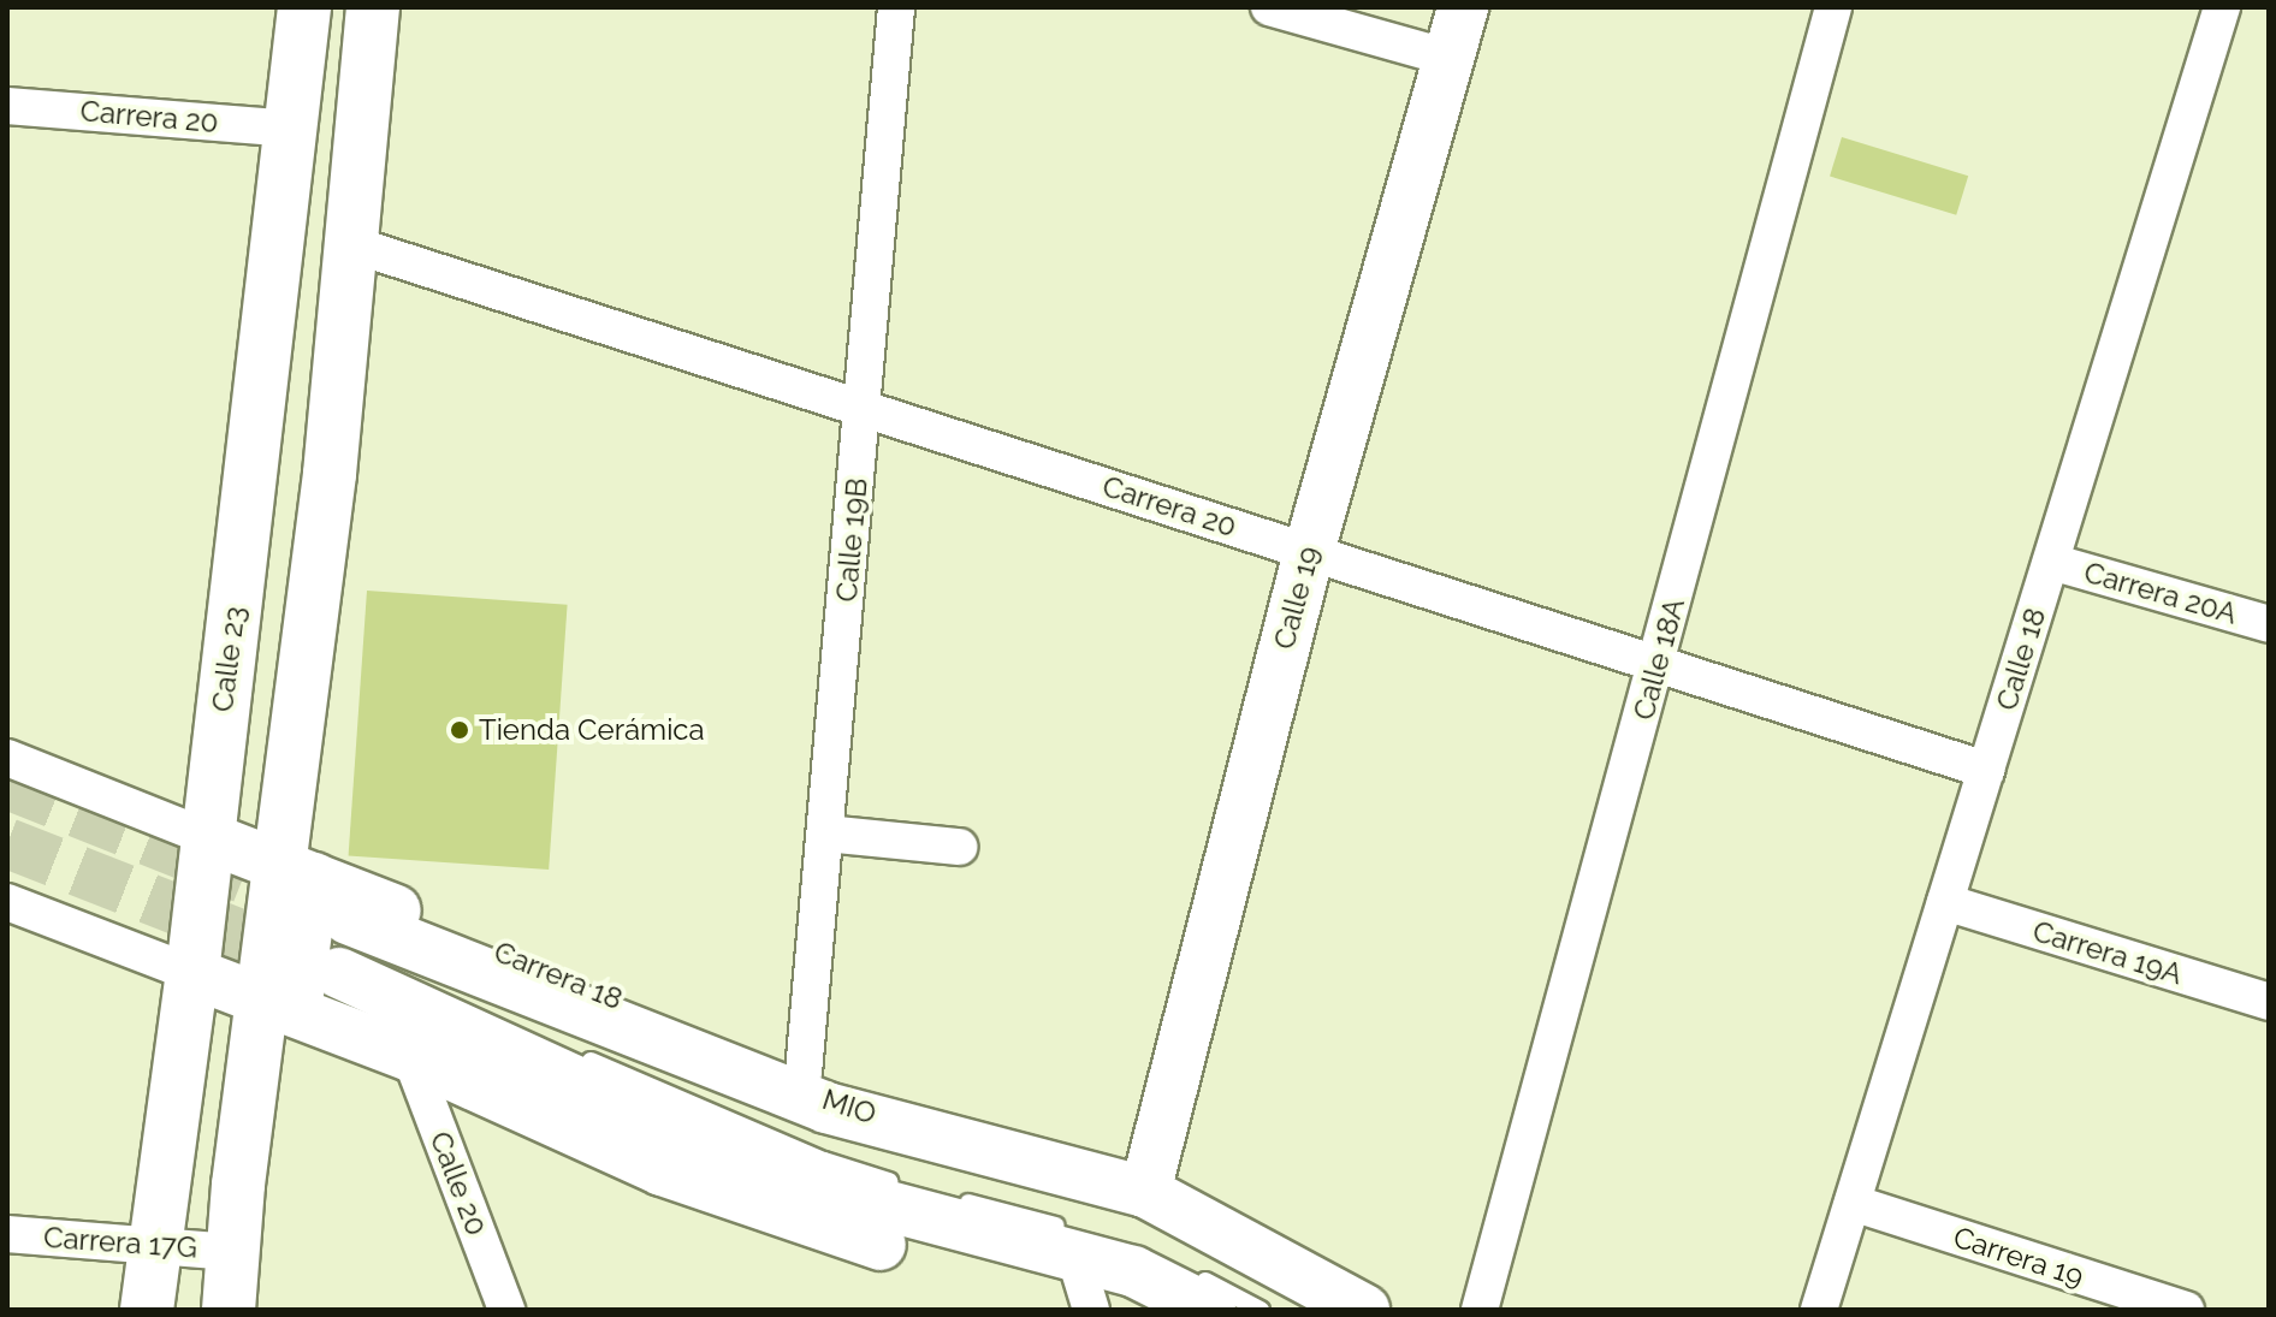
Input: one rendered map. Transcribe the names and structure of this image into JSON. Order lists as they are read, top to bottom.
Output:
{
  "streets": {
    "main road": ["Calle 23"],
    "street": [
      "Carrera 20",
      "Calle 19B",
      "Carrera 20A",
      "Calle 19",
      "Calle 18A",
      "Calle 18",
      "Carrera 19A",
      "Carrera 18",
      "Calle 20",
      "Carrera 17G",
      "Carrera 19"
    ],
    "lane": ["MIO"]
  },
  "crossings": [
    ["Carrera 20", "Calle 19B"],
    ["Carrera 20", "Calle 19"],
    ["Carrera 20", "Calle 23"],
    ["Carrera 20", "Calle 18A"],
    ["Carrera 20", "Calle 18"],
    ["Calle 19B", "Carrera 18"],
    ["Carrera 20A", "Calle 18"],
    ["Calle 19", "Carrera 18"],
    ["Calle 23", "Carrera 18"],
    ["Calle 23", "Carrera 17G"],
    ["Calle 18", "Carrera 19A"],
    ["Calle 18", "Carrera 19"],
    ["Carrera 18", "MIO"]
  ],
  "places": ["Tienda Cerámica"]
}
